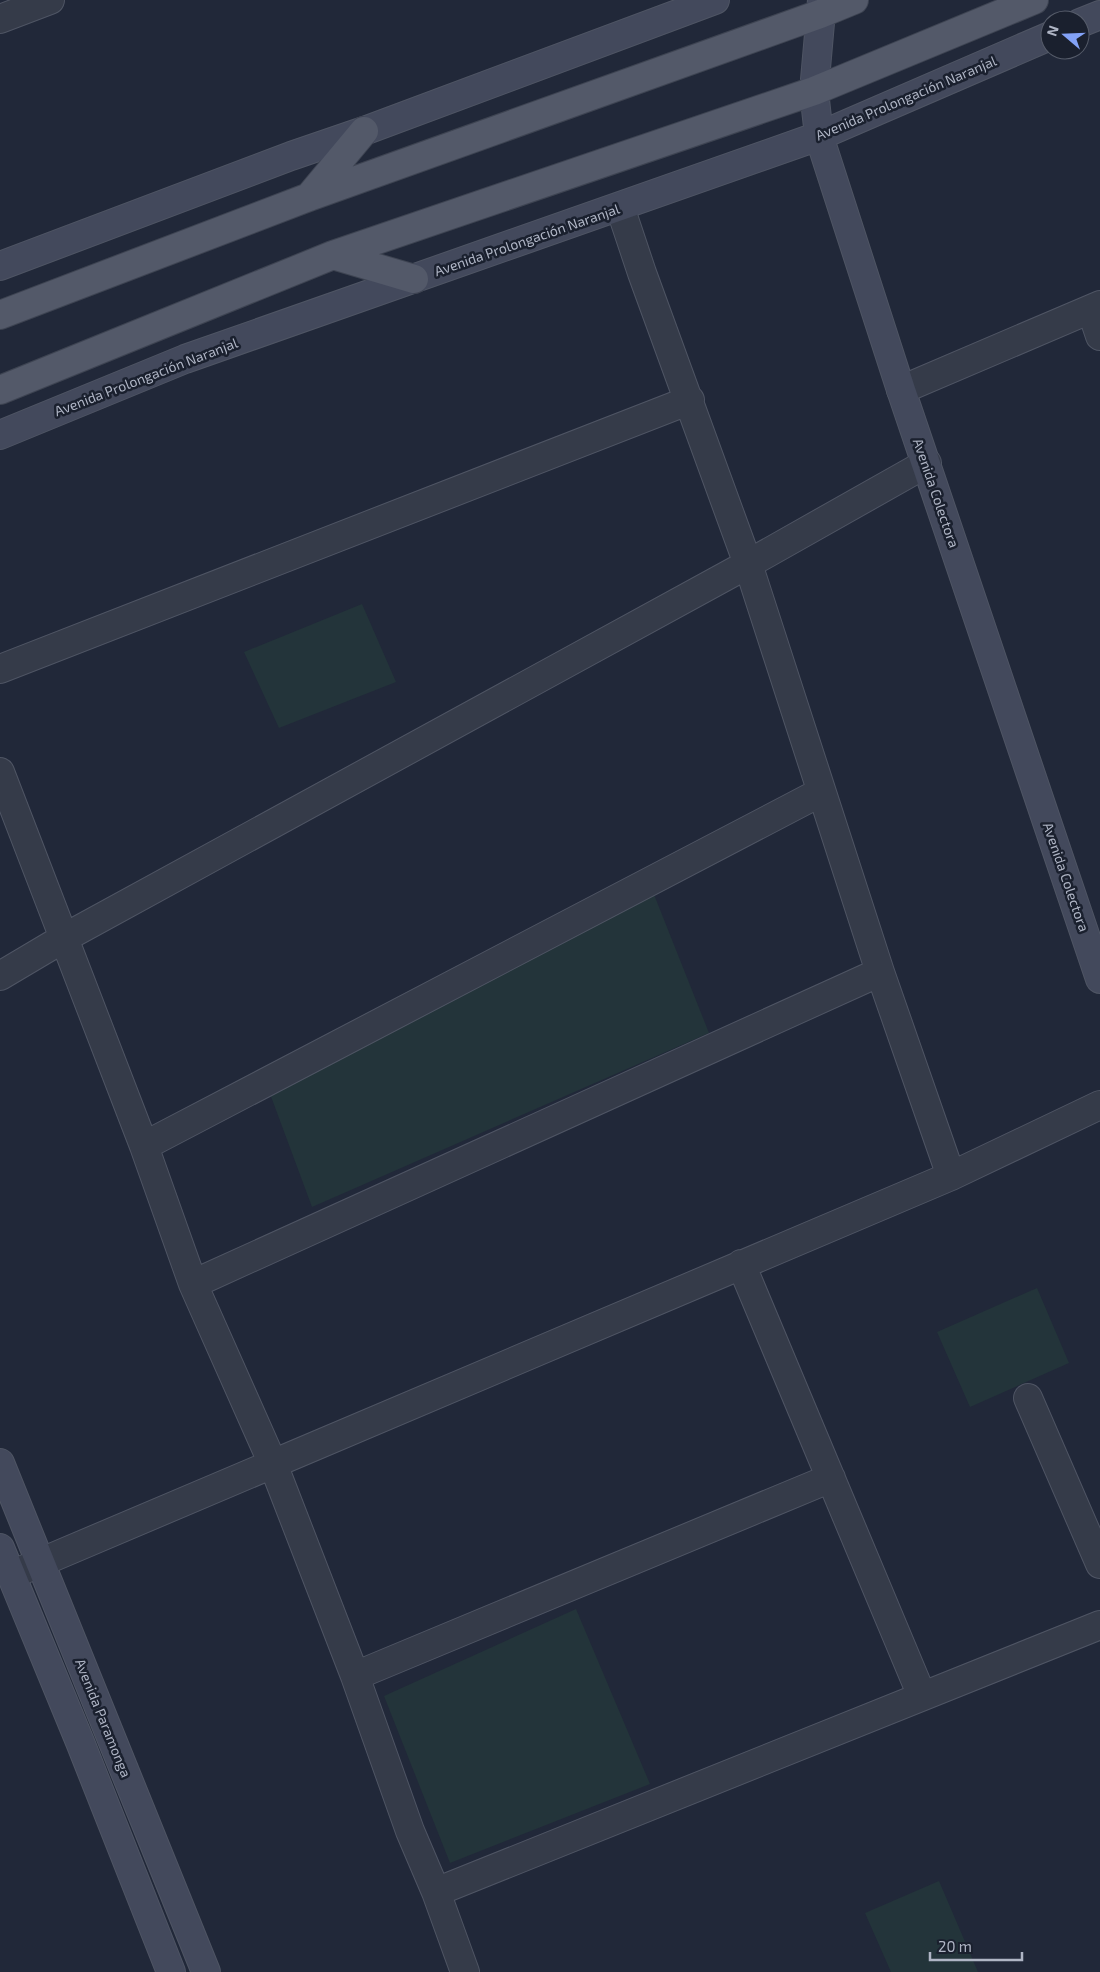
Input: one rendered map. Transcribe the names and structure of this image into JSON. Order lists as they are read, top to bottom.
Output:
{
  "streets": {
    "street": ["Avenida Prolongación Naranjal", "Avenida Colectora", "Avenida Paramonga"]
  },
  "crossings": [
    ["Avenida Prolongación Naranjal", "Avenida Colectora"]
  ],
  "scale_bar": "20 m",
  "north": "left"
}
